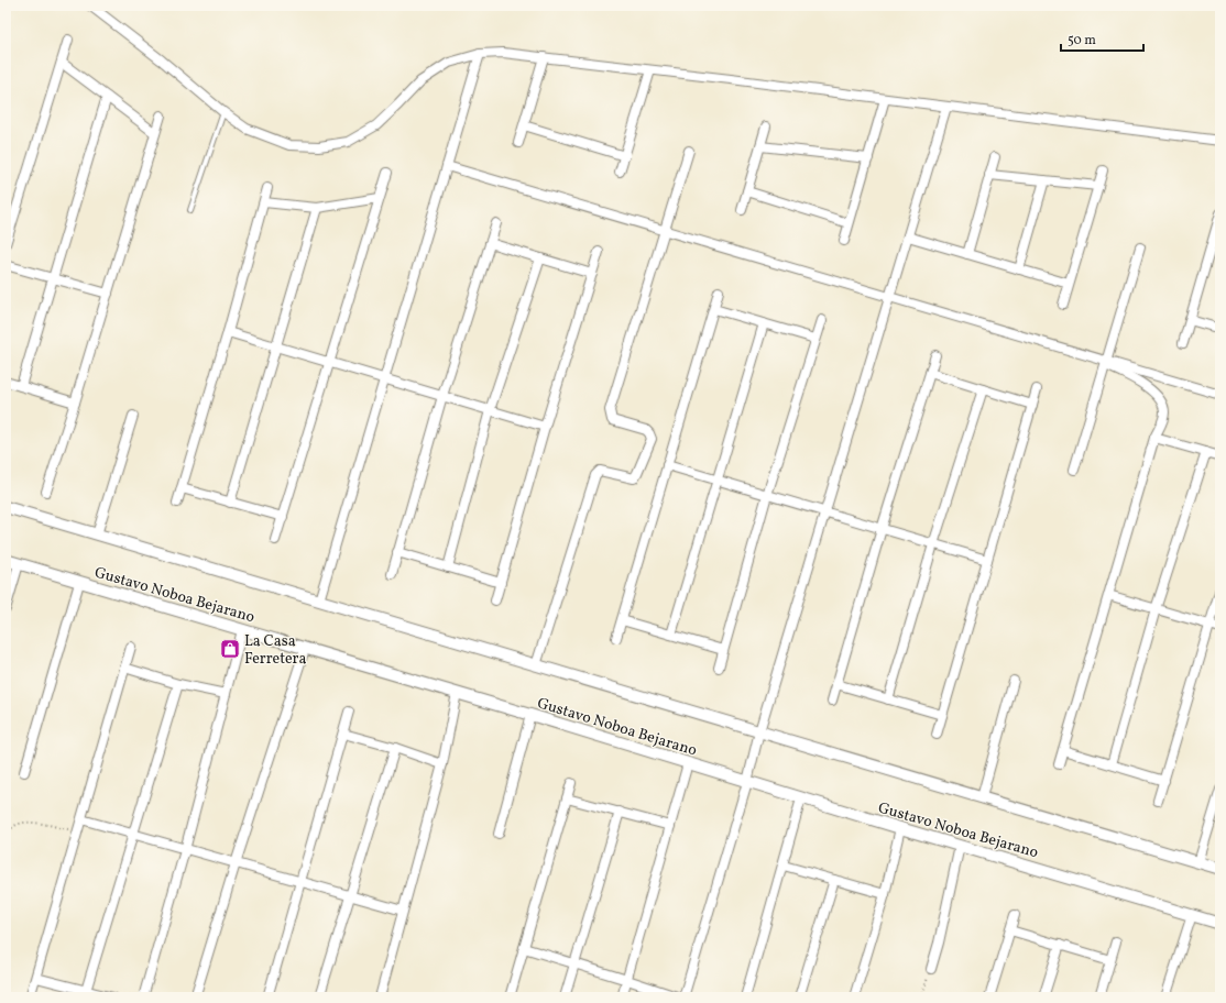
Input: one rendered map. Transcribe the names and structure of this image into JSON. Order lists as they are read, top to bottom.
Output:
{
  "streets": {
    "street": ["Gustavo Noboa Bejarano"]
  },
  "places": {
    "shop": ["La Casa Ferretera"]
  },
  "scale_bar": "50 m"
}
